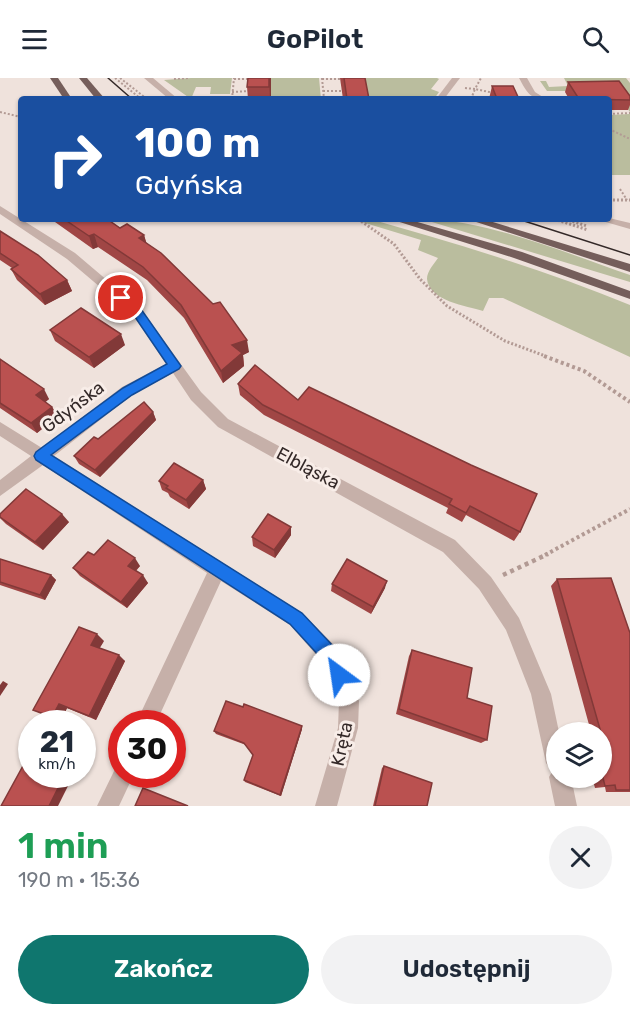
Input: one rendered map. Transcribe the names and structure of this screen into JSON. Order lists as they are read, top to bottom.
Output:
{
  "streets": {
    "street": ["Gdyńska", "Elbląska", "Kręta"]
  },
  "crossings": [
    ["Gdyńska", "Elbląska"],
    ["Gdyńska", "Kręta"]
  ],
  "page": {
    "header": "GoPilot",
    "turn": ["100 m", "Gdyńska"],
    "speed": "21 km/h",
    "limit": "30",
    "heading": ["1 min", "190 m · 15:36"],
    "buttons": ["Zakończ", "Udostępnij"]
  }
}
